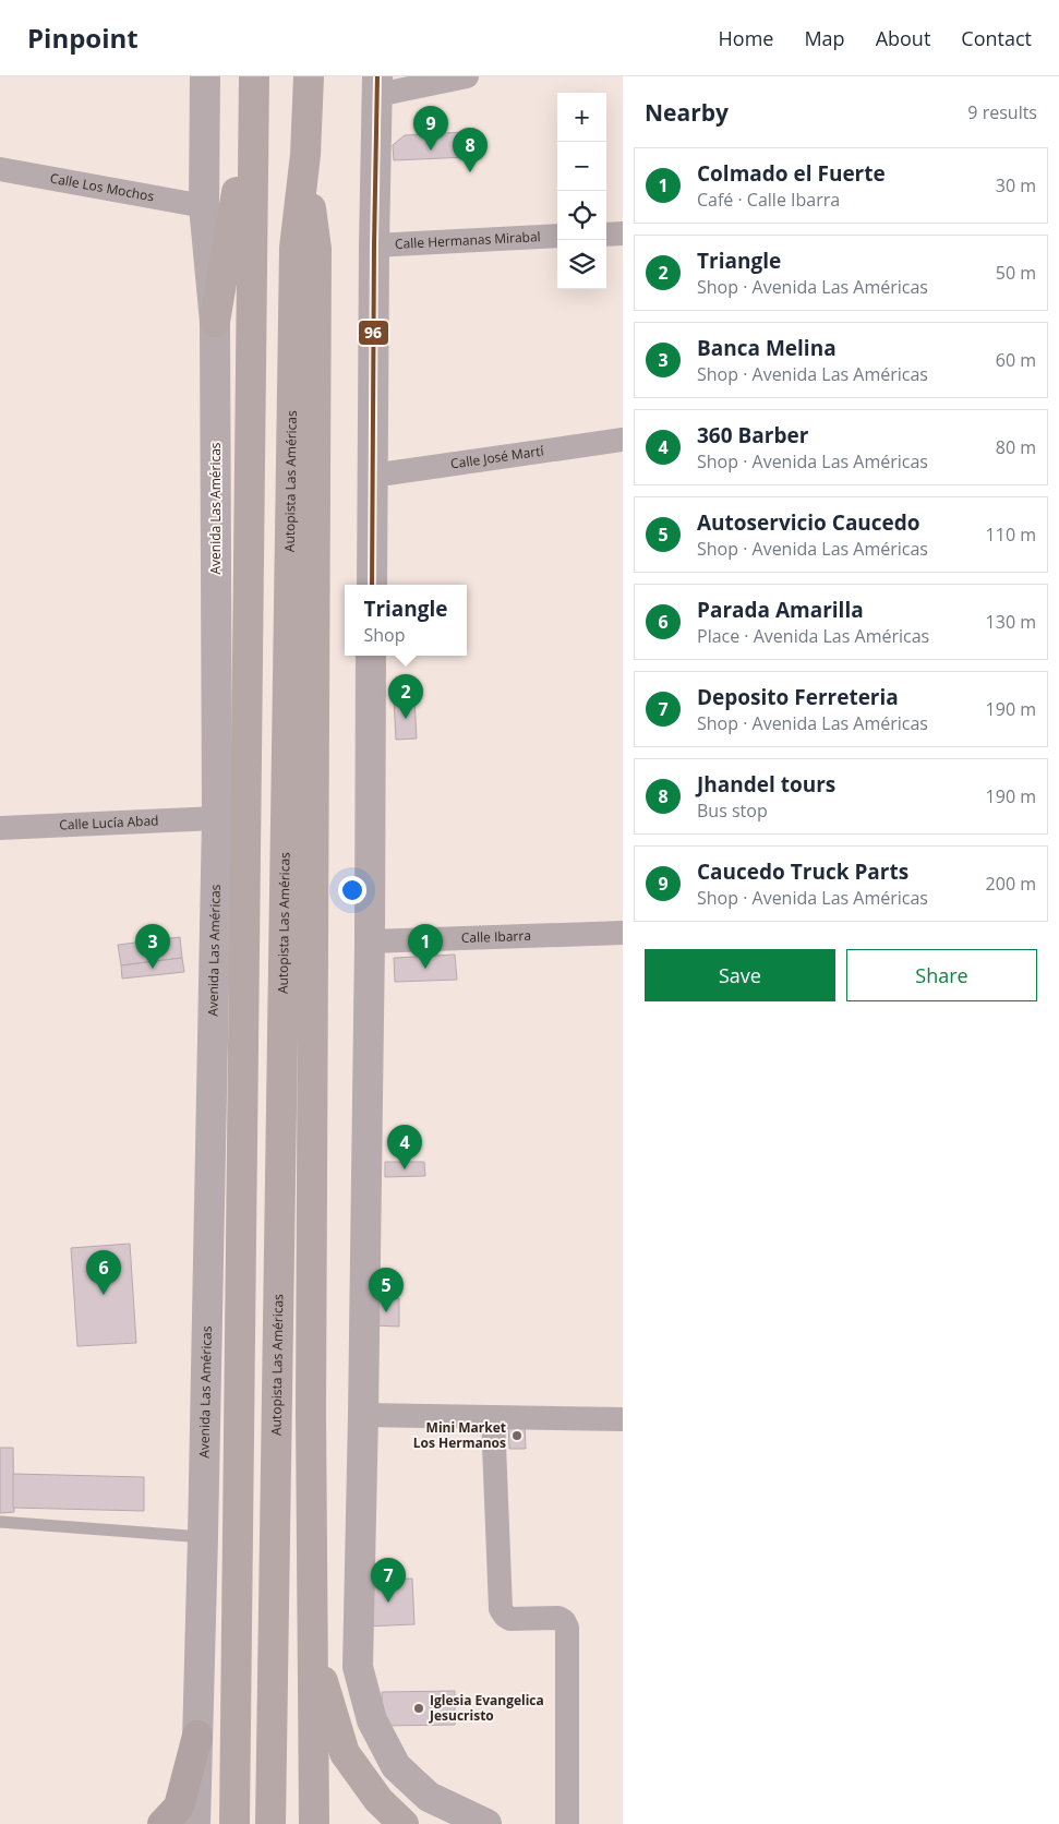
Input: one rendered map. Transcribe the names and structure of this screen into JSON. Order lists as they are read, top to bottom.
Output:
{
  "streets": {
    "highway": ["Autopista Las Américas"],
    "street": [
      "Calle Los Mochos",
      "Calle Hermanas Mirabal",
      "Calle José Martí",
      "Avenida Las Américas",
      "Calle Lucía Abad",
      "Calle Ibarra"
    ]
  },
  "crossings": [
    ["Calle Los Mochos", "Avenida Las Américas"],
    ["Avenida Las Américas", "Calle Lucía Abad"]
  ],
  "places": ["Mini Market Los Hermanos", "Iglesia Evangelica Jesucristo"],
  "lines": ["transit line 96"],
  "page": {
    "header": "Pinpoint",
    "nav": [
      "Home",
      "Map",
      "About",
      "Contact"
    ],
    "heading": ["Nearby", "9 results"],
    "map_buttons": ["+", "−"],
    "pins": [
      "9",
      "8",
      "2",
      "1",
      "3",
      "4",
      "6",
      "5",
      "7"
    ],
    "list": [
      {
        "mark": "1",
        "name": "Colmado el Fuerte",
        "note": "Café · Calle Ibarra",
        "value": "30 m"
      },
      {
        "mark": "2",
        "name": "Triangle",
        "note": "Shop · Avenida Las Américas",
        "value": "50 m"
      },
      {
        "mark": "3",
        "name": "Banca Melina",
        "note": "Shop · Avenida Las Américas",
        "value": "60 m"
      },
      {
        "mark": "4",
        "name": "360 Barber",
        "note": "Shop · Avenida Las Américas",
        "value": "80 m"
      },
      {
        "mark": "5",
        "name": "Autoservicio Caucedo",
        "note": "Shop · Avenida Las Américas",
        "value": "110 m"
      },
      {
        "mark": "6",
        "name": "Parada Amarilla",
        "note": "Place · Avenida Las Américas",
        "value": "130 m"
      },
      {
        "mark": "7",
        "name": "Deposito Ferreteria",
        "note": "Shop · Avenida Las Américas",
        "value": "190 m"
      },
      {
        "mark": "8",
        "name": "Jhandel tours",
        "note": "Bus stop",
        "value": "190 m"
      },
      {
        "mark": "9",
        "name": "Caucedo Truck Parts",
        "note": "Shop · Avenida Las Américas",
        "value": "200 m"
      }
    ],
    "popup": ["Triangle", "Shop"],
    "buttons": ["Save", "Share"]
  }
}
